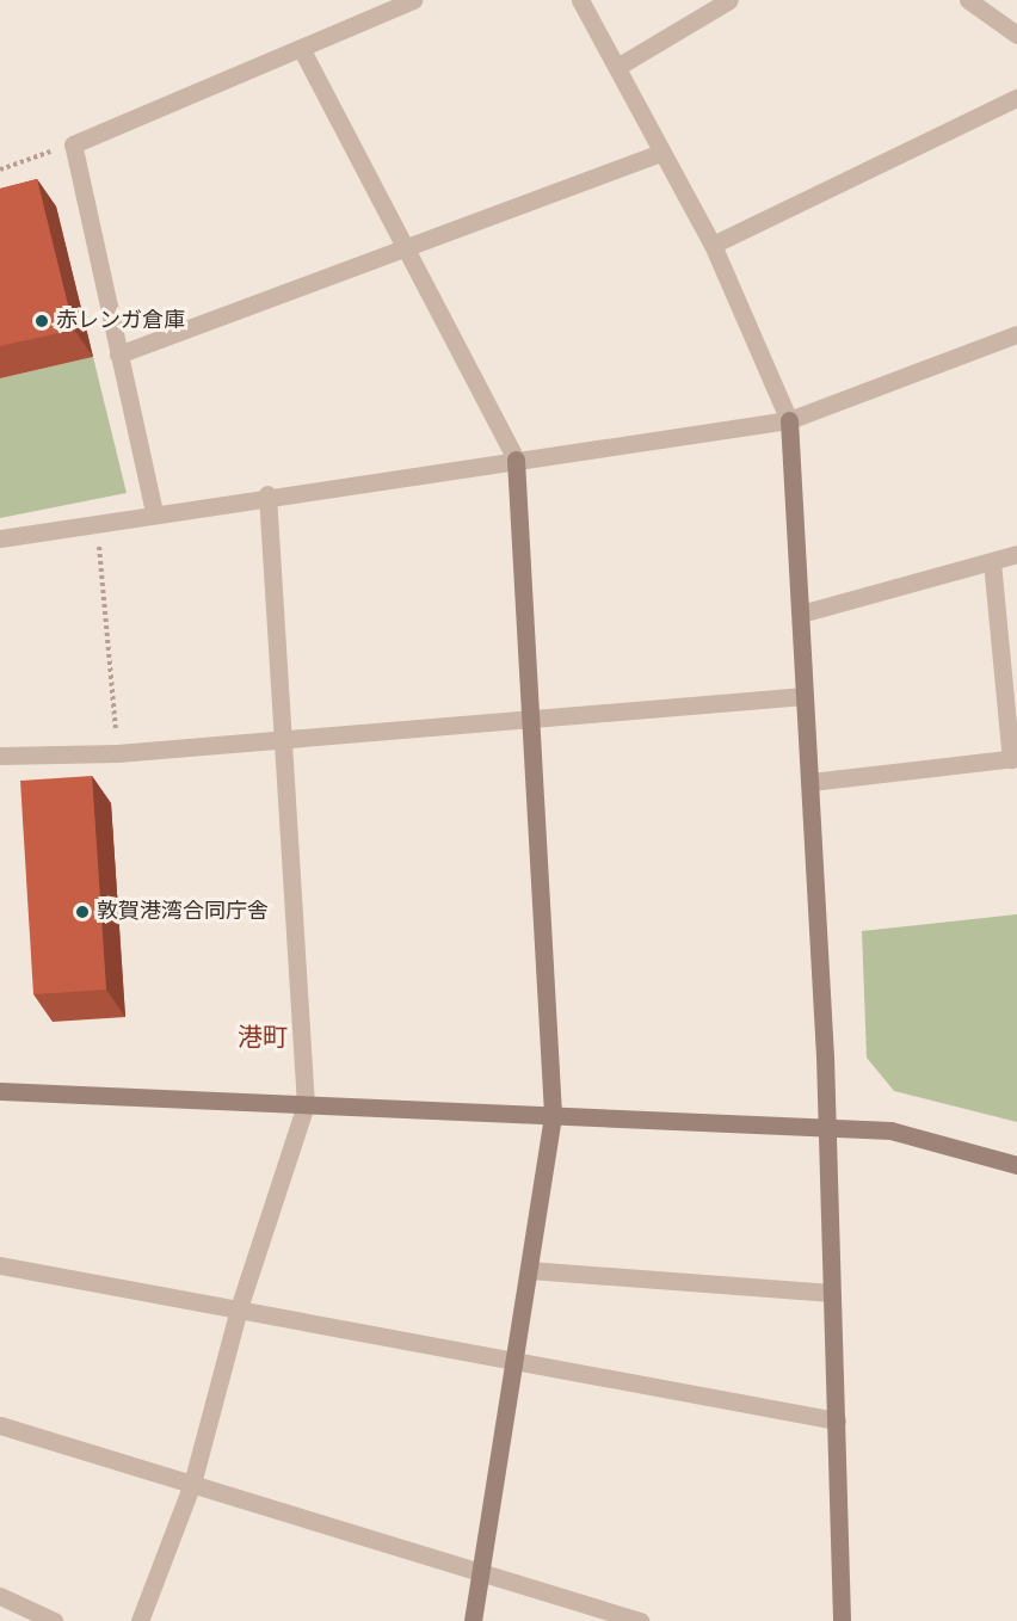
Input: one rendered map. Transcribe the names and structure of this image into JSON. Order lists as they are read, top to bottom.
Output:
{
  "districts": ["港町"],
  "places": ["赤レンガ倉庫", "敦賀港湾合同庁舎"]
}
